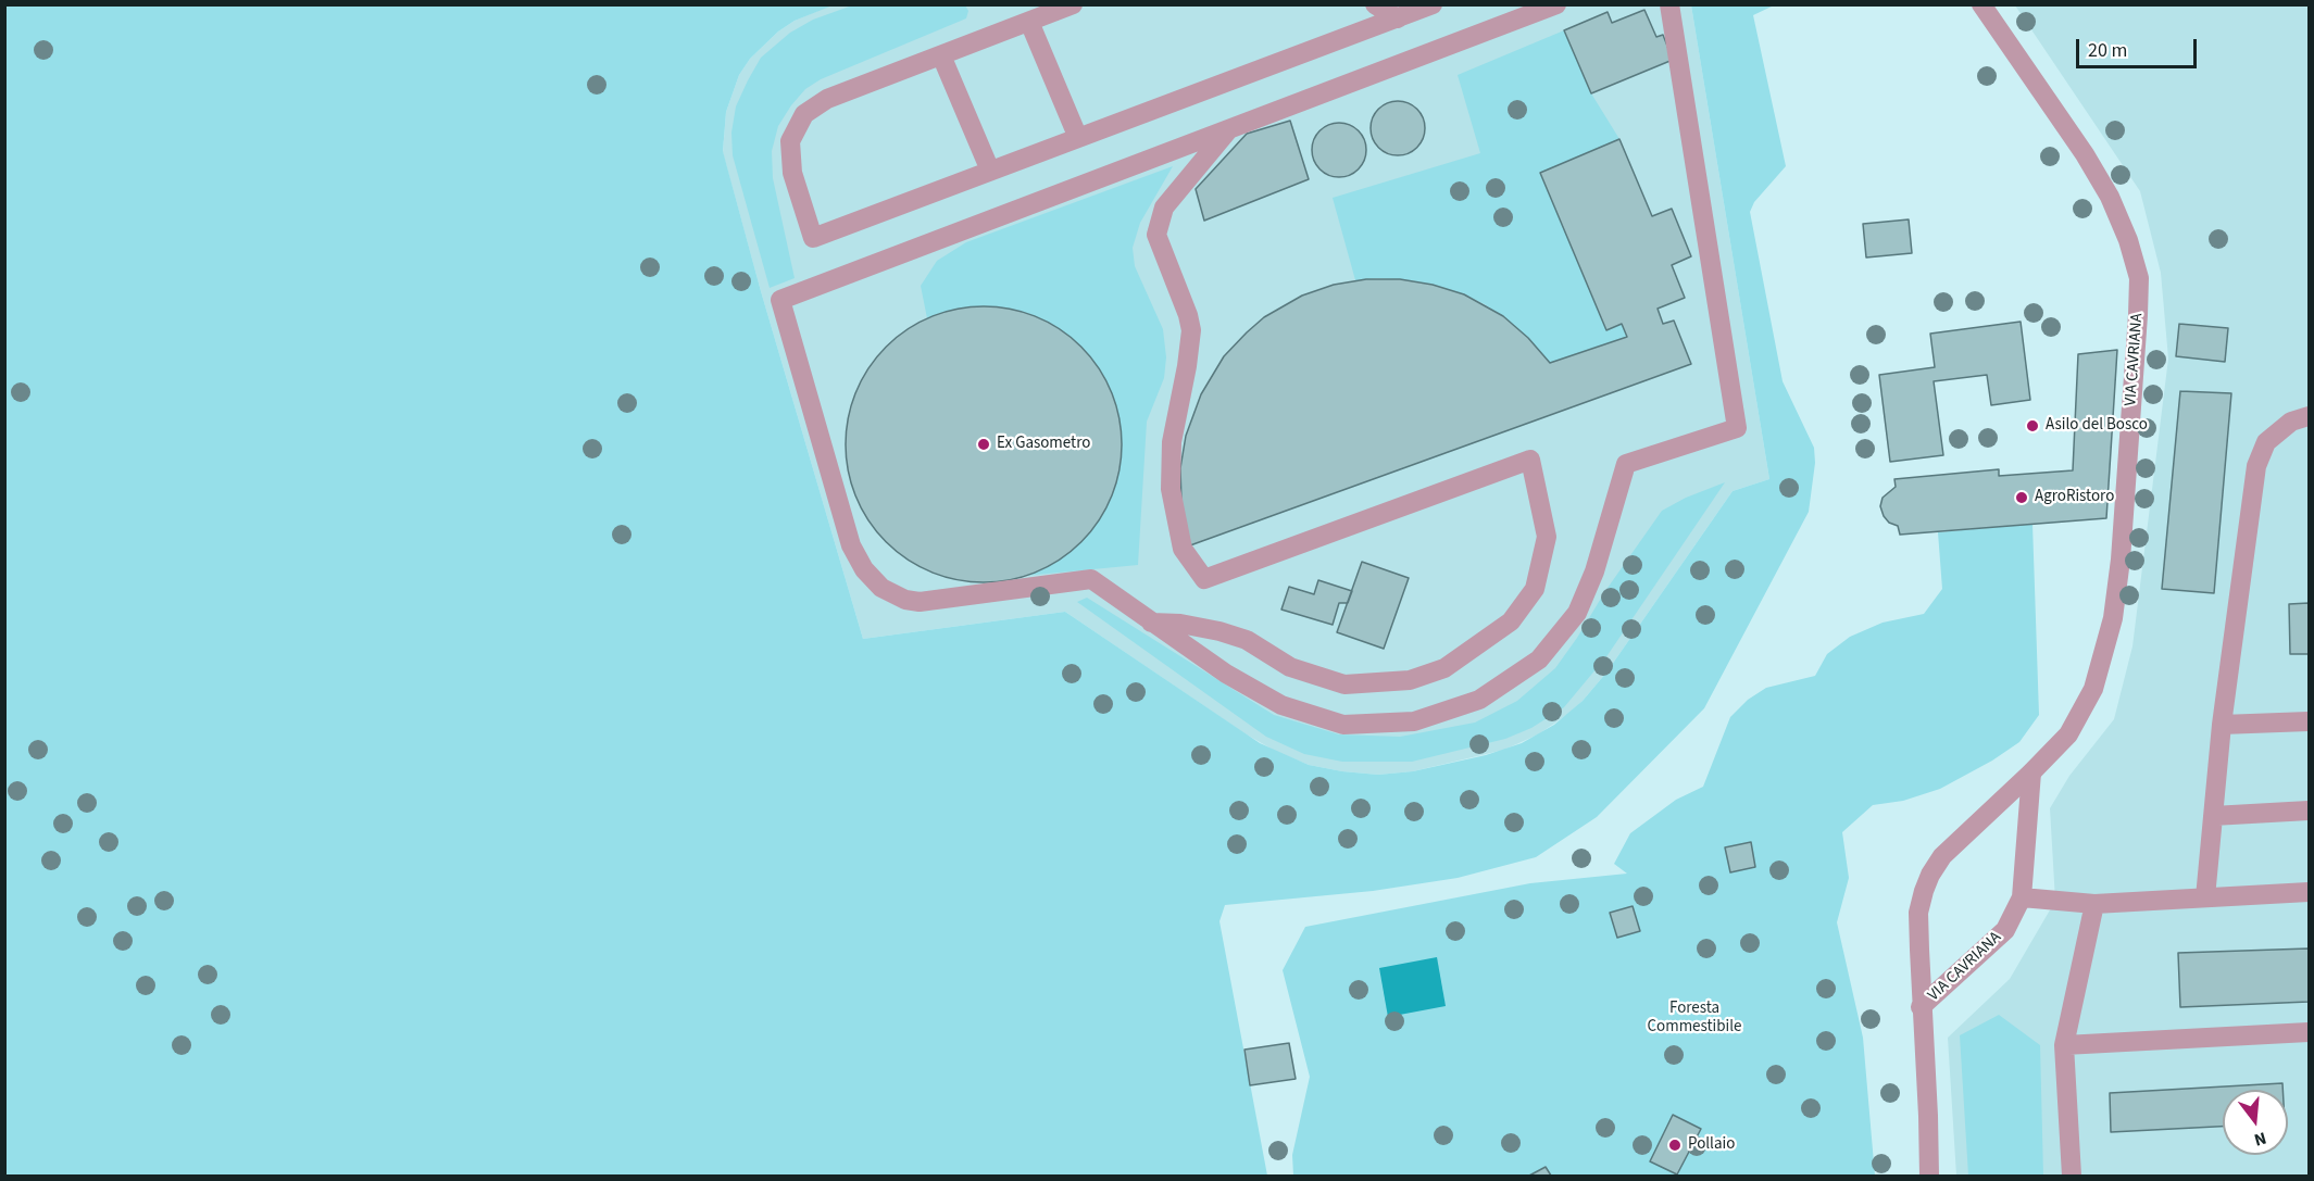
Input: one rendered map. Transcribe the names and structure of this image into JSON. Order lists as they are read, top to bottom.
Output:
{
  "streets": {
    "street": ["VIA CAVRIANA"]
  },
  "parks": ["Foresta Commestibile"],
  "places": [
    "Asilo del Bosco",
    "Ex Gasometro",
    "AgroRistoro",
    "Pollaio"
  ],
  "scale_bar": "20 m",
  "north": "bottom"
}
